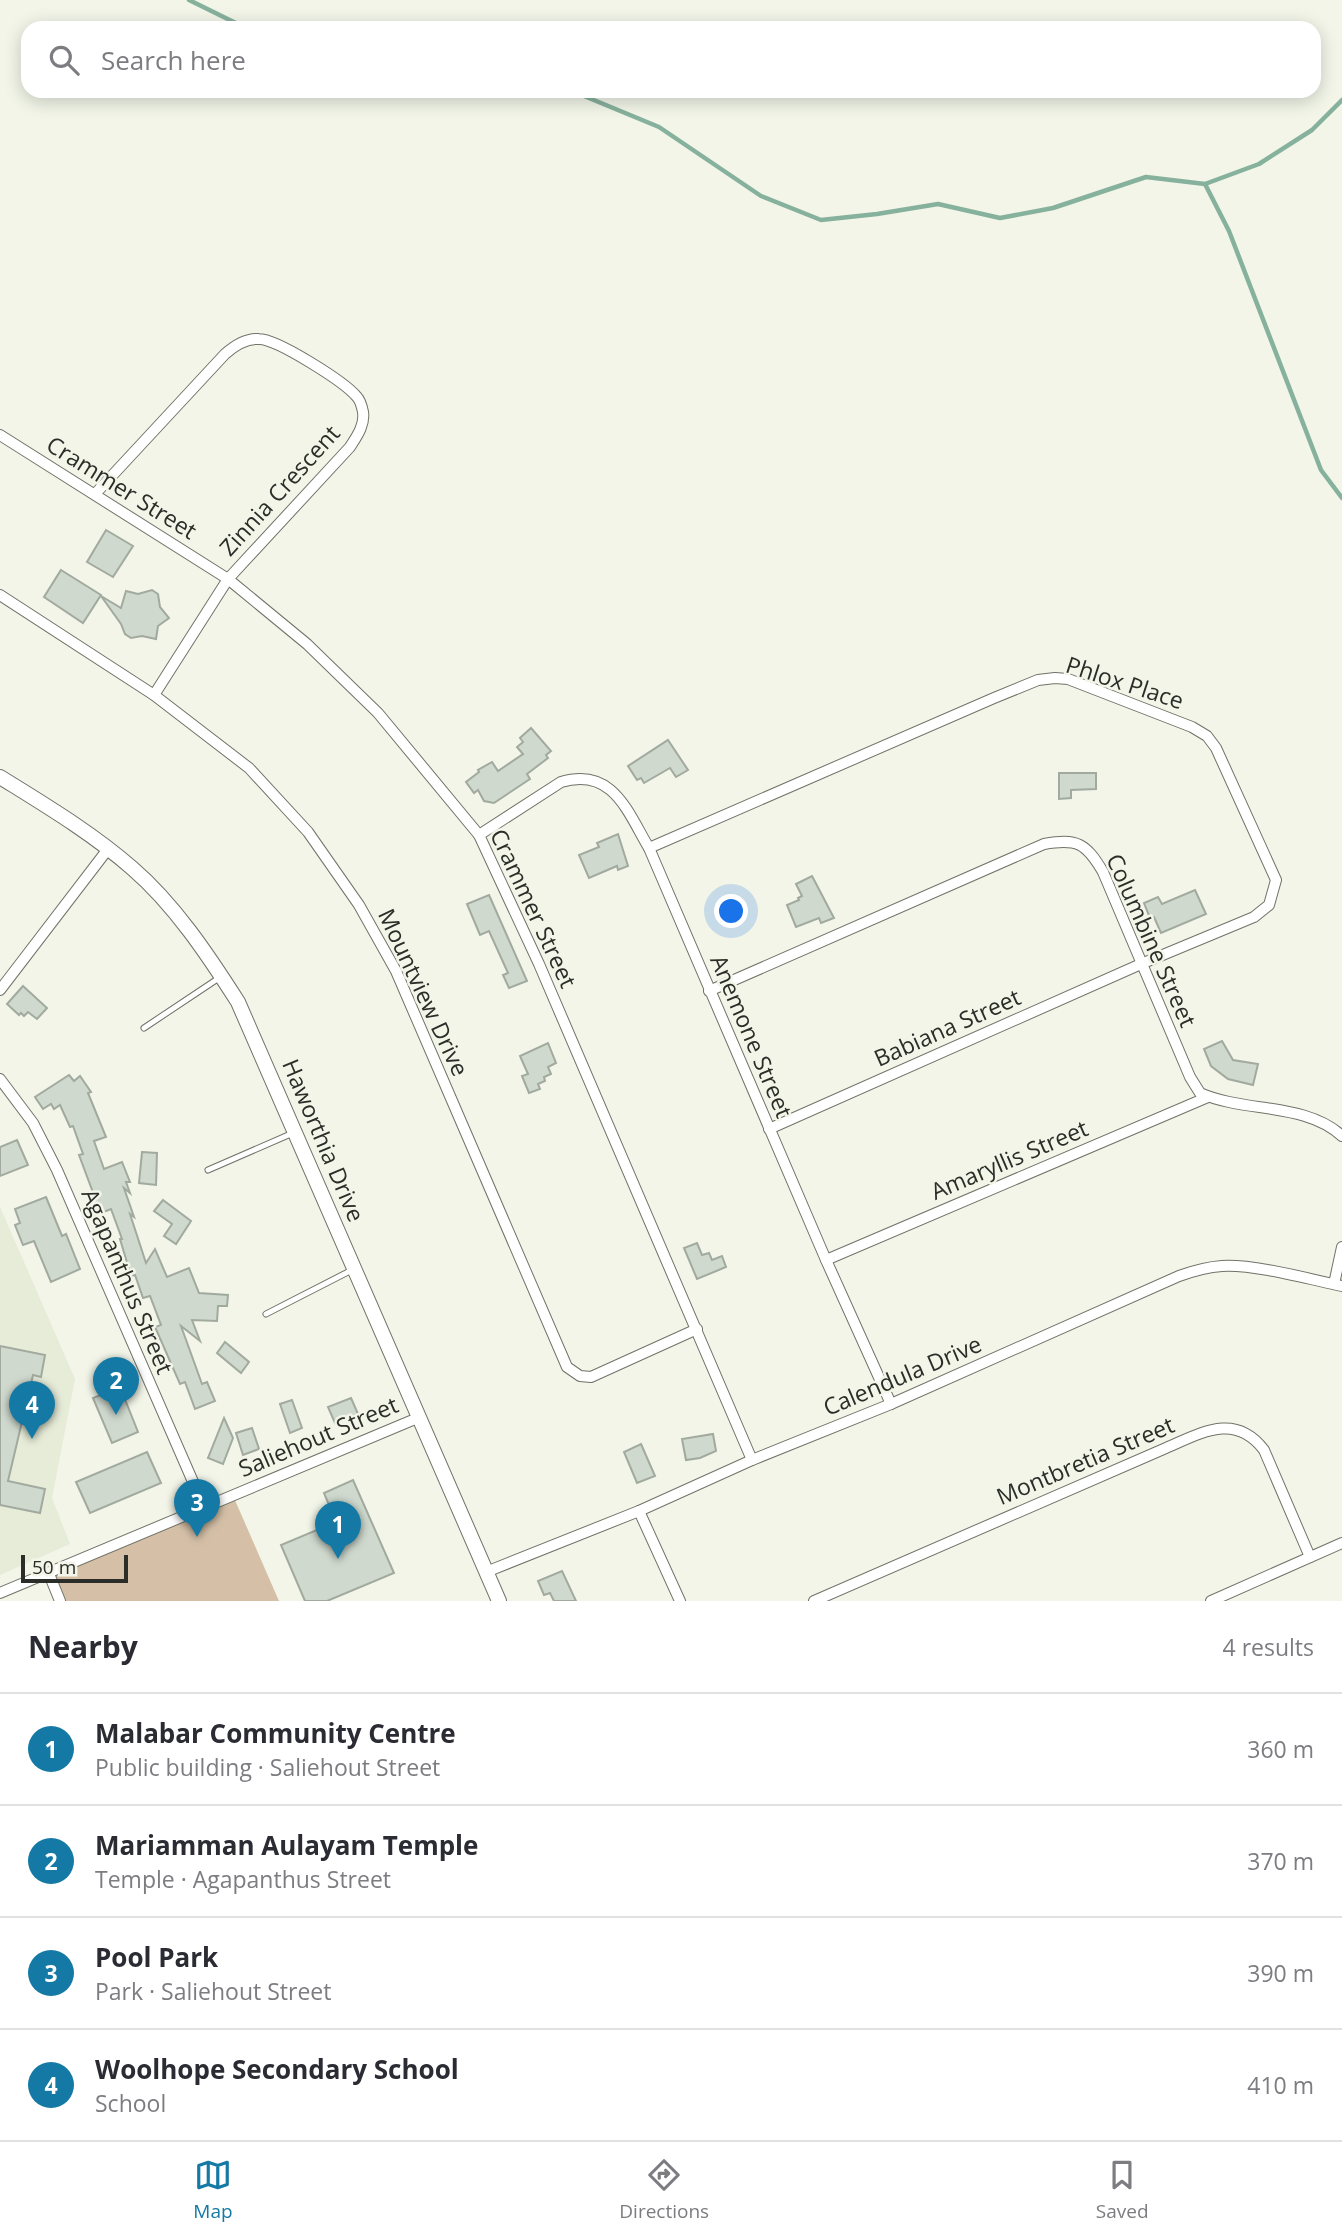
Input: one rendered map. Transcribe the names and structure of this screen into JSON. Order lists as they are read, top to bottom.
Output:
{
  "streets": {
    "street": [
      "Crammer Street",
      "Zinnia Crescent",
      "Phlox Place",
      "Columbine Street",
      "Mountview Drive",
      "Babiana Street",
      "Anemone Street",
      "Haworthia Drive",
      "Amaryllis Street",
      "Agapanthus Street",
      "Calendula Drive",
      "Saliehout Street",
      "Montbretia Street"
    ]
  },
  "crossings": [
    ["Crammer Street", "Zinnia Crescent"],
    ["Crammer Street", "Mountview Drive"],
    ["Crammer Street", "Anemone Street"],
    ["Crammer Street", "Calendula Drive"],
    ["Zinnia Crescent", "Mountview Drive"],
    ["Phlox Place", "Columbine Street"],
    ["Phlox Place", "Babiana Street"],
    ["Phlox Place", "Anemone Street"],
    ["Columbine Street", "Babiana Street"],
    ["Columbine Street", "Anemone Street"],
    ["Columbine Street", "Amaryllis Street"],
    ["Babiana Street", "Anemone Street"],
    ["Anemone Street", "Amaryllis Street"],
    ["Anemone Street", "Calendula Drive"],
    ["Haworthia Drive", "Calendula Drive"],
    ["Haworthia Drive", "Saliehout Street"],
    ["Agapanthus Street", "Saliehout Street"]
  ],
  "scale_bar": "50 m",
  "page": {
    "search": "Search here",
    "pins": [
      "2",
      "4",
      "3",
      "1"
    ],
    "scale": "50 m",
    "heading": ["Nearby", "4 results"],
    "list": [
      {
        "mark": "1",
        "name": "Malabar Community Centre",
        "note": "Public building · Saliehout Street",
        "value": "360 m"
      },
      {
        "mark": "2",
        "name": "Mariamman Aulayam Temple",
        "note": "Temple · Agapanthus Street",
        "value": "370 m"
      },
      {
        "mark": "3",
        "name": "Pool Park",
        "note": "Park · Saliehout Street",
        "value": "390 m"
      },
      {
        "mark": "4",
        "name": "Woolhope Secondary School",
        "note": "School",
        "value": "410 m"
      }
    ],
    "nav": ["Map", "Directions", "Saved"]
  }
}
